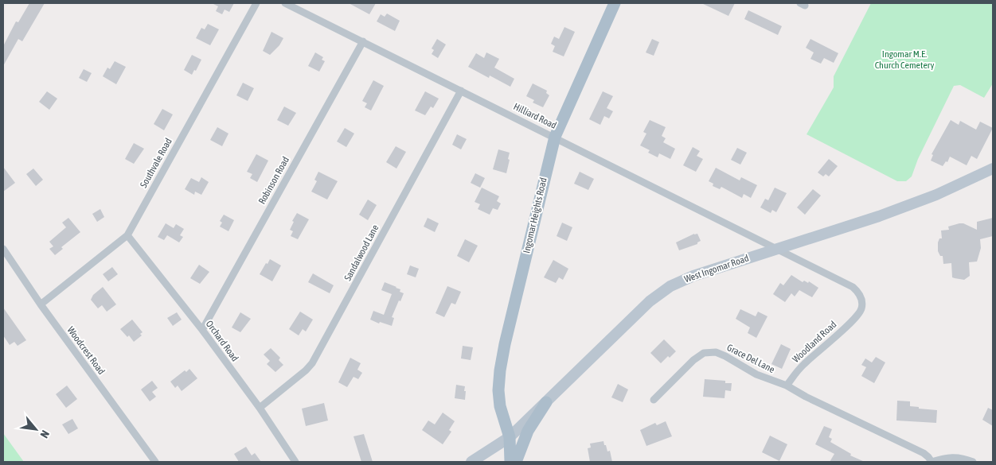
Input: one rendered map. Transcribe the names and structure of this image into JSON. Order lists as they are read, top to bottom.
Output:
{
  "streets": {
    "main road": ["Ingomar Heights Road"],
    "street": [
      "Hilliard Road",
      "Southvale Road",
      "Robinson Road",
      "Sandalwood Lane",
      "West Ingomar Road",
      "Orchard Road",
      "Woodland Road",
      "Woodcrest Road",
      "Grace Del Lane"
    ]
  },
  "crossings": [
    ["Hilliard Road", "Robinson Road"],
    ["Hilliard Road", "Ingomar Heights Road"],
    ["Hilliard Road", "Sandalwood Lane"],
    ["Hilliard Road", "West Ingomar Road"],
    ["Hilliard Road", "Woodland Road"],
    ["Southvale Road", "Orchard Road"],
    ["Southvale Road", "Woodcrest Road"],
    ["Robinson Road", "Orchard Road"],
    ["Ingomar Heights Road", "West Ingomar Road"],
    ["Sandalwood Lane", "Orchard Road"],
    ["West Ingomar Road", "Woodland Road"],
    ["Woodland Road", "Grace Del Lane"]
  ],
  "parks": ["Ingomar M.E. Church Cemetery"],
  "north": "bottom right"
}
